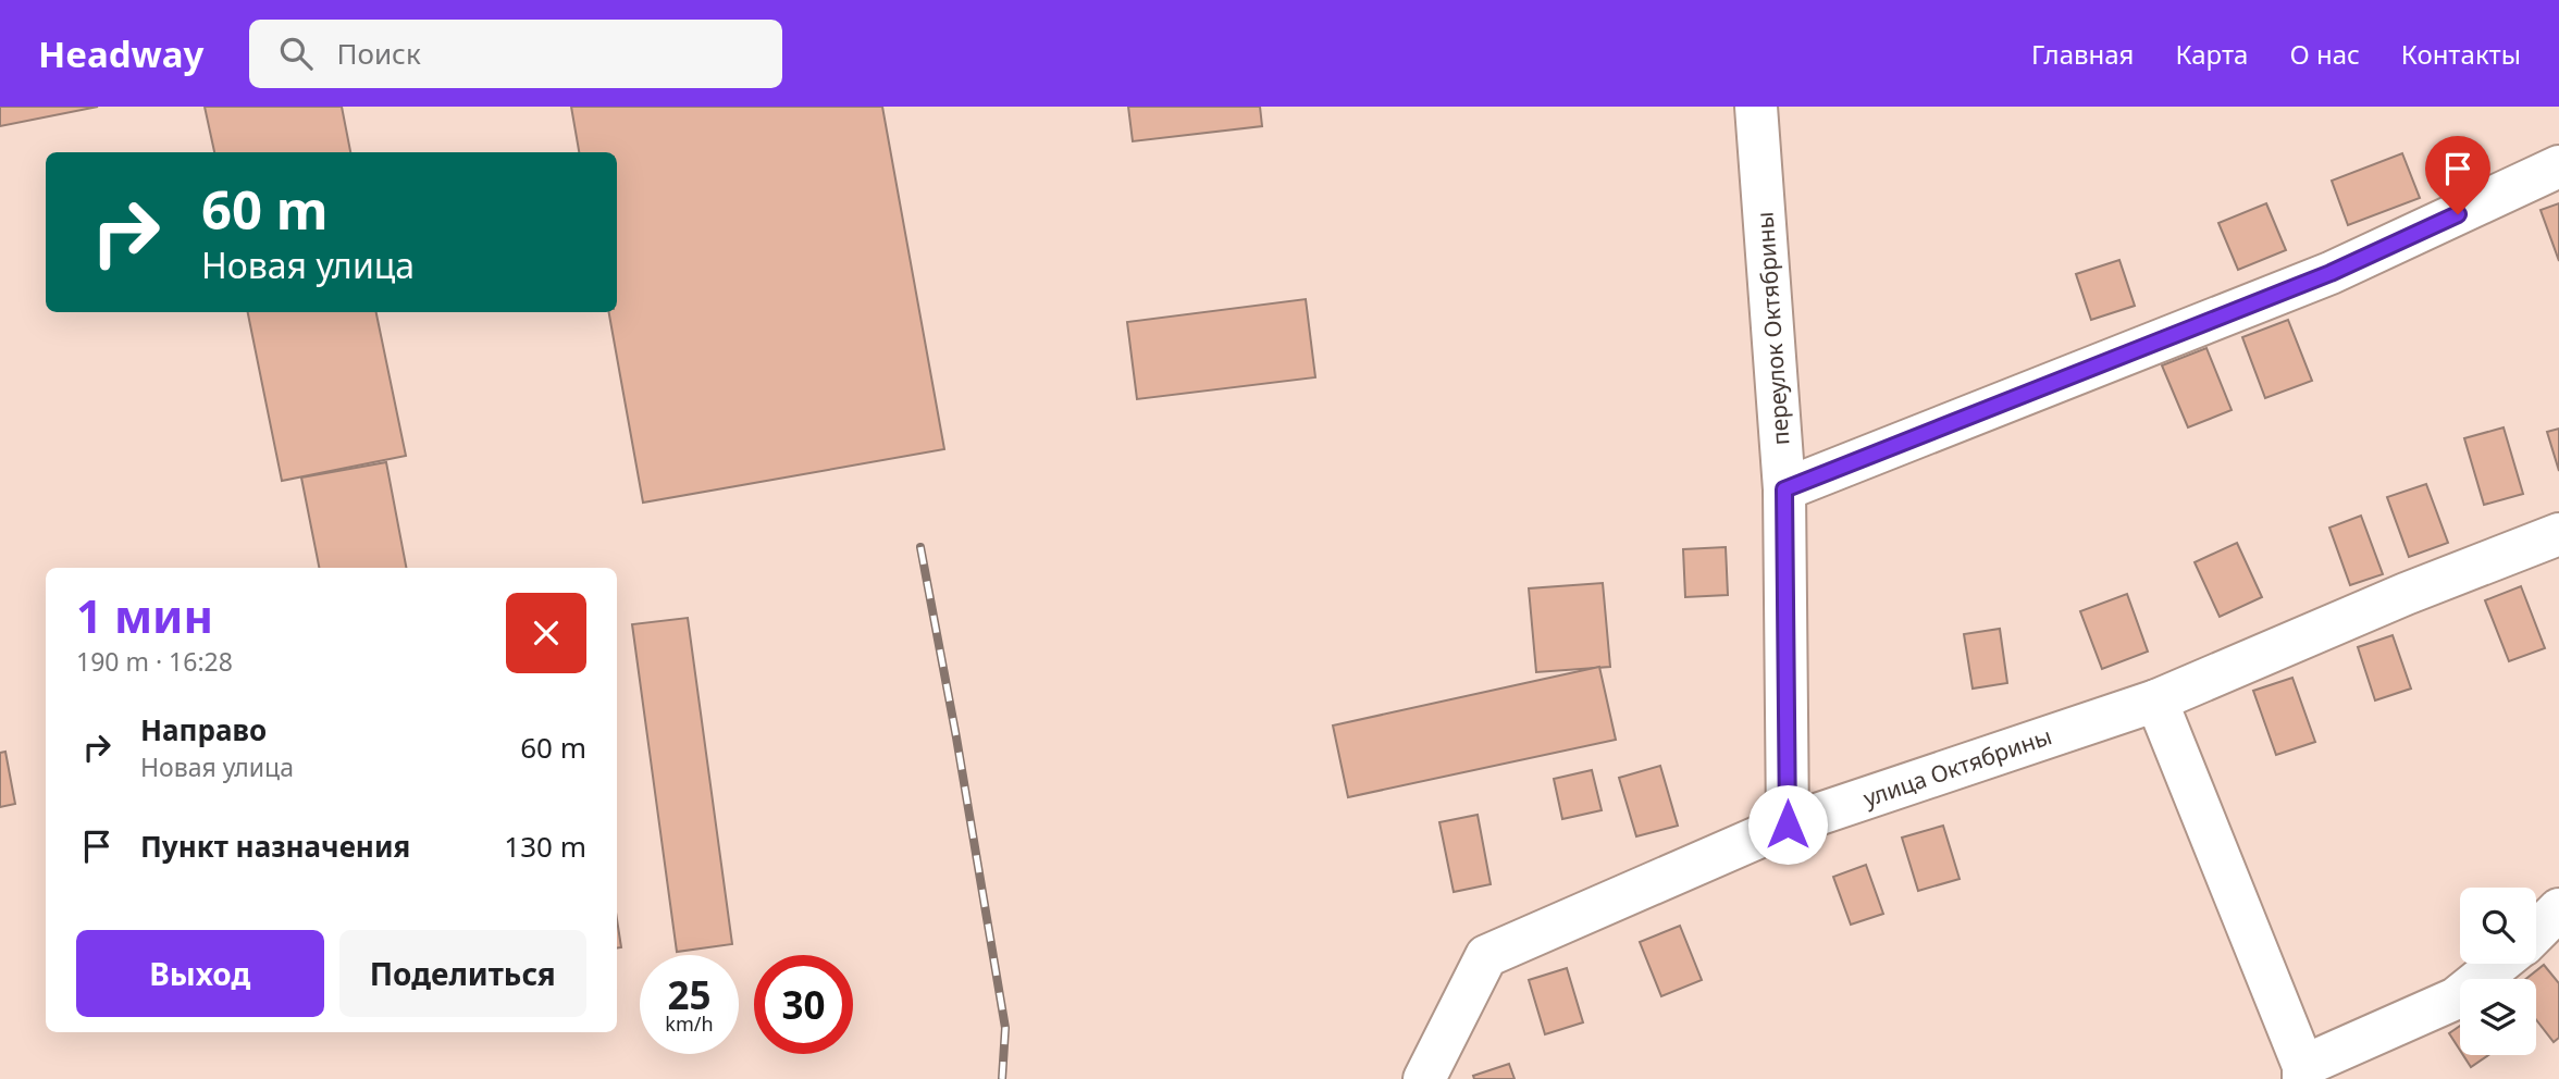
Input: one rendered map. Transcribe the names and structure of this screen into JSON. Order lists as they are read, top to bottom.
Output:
{
  "streets": {
    "street": ["переулок Октябрины", "улица Октябрины"]
  },
  "crossings": [
    ["переулок Октябрины", "улица Октябрины"]
  ],
  "page": {
    "header": "Headway",
    "search": "Поиск",
    "nav": [
      "Главная",
      "Карта",
      "О нас",
      "Контакты"
    ],
    "turn": ["60 m", "Новая улица"],
    "heading": ["1 мин", "190 m · 16:28"],
    "list": [
      {
        "name": "Направо",
        "note": "Новая улица",
        "value": "60 m"
      },
      {
        "name": "Пункт назначения",
        "value": "130 m"
      }
    ],
    "buttons": ["Выход", "Поделиться"],
    "speed": "25 km/h",
    "limit": "30"
  }
}
